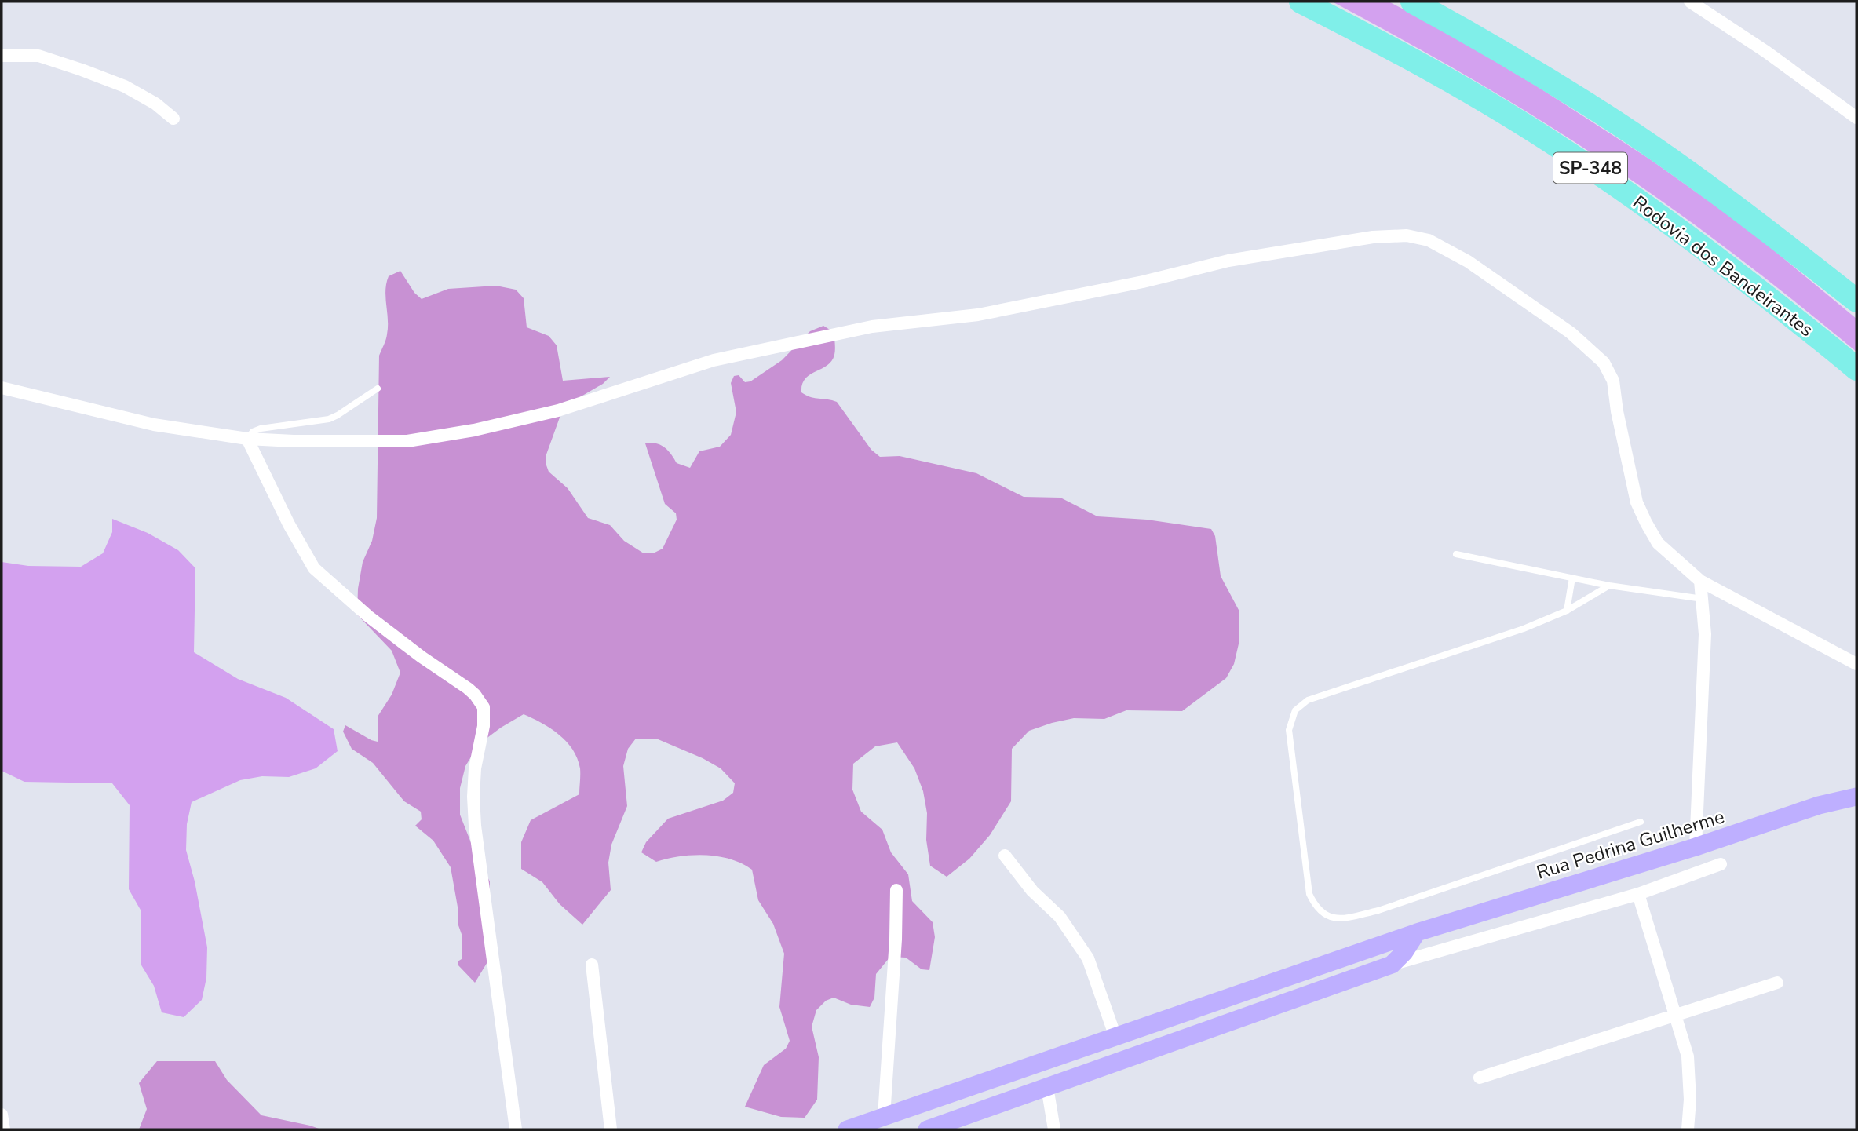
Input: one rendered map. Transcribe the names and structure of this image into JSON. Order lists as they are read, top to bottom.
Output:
{
  "streets": {
    "highway": ["SP-348", "Rodovia dos Bandeirantes"],
    "street": ["Rua Pedrina Guilherme"]
  }
}
